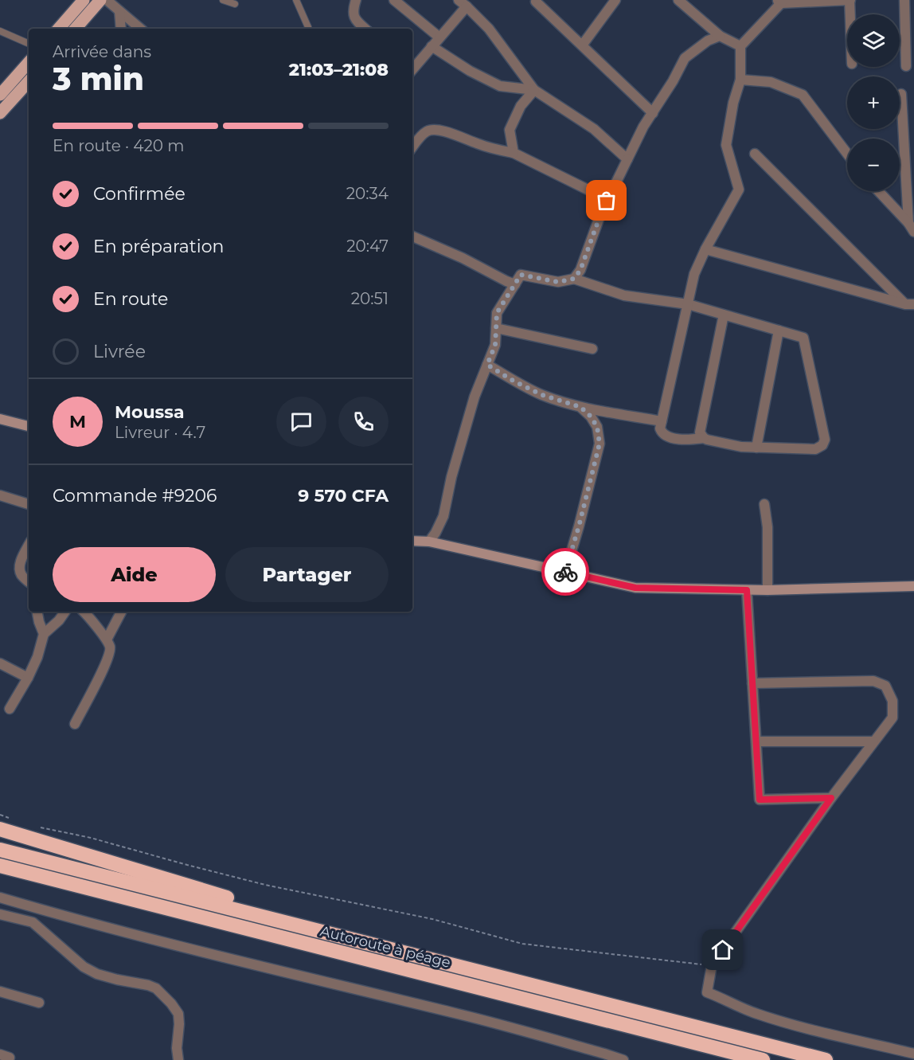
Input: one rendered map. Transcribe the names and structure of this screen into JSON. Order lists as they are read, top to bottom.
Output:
{
  "streets": {
    "highway": ["Autoroute à péage"]
  },
  "page": {
    "map_buttons": ["+", "−"],
    "heading": ["3 min", "Arrivée dans", "21:03–21:08"],
    "panel": [
      "Moussa",
      "Livreur · 4.7",
      "Commande #9206",
      "9 570 CFA"
    ],
    "bar": "En route · 420 m",
    "list": [
      ["Confirmée", "20:34"],
      ["En préparation", "20:47"],
      ["En route", "20:51"],
      "Livrée"
    ],
    "round": "M",
    "buttons": ["Aide", "Partager"]
  }
}
